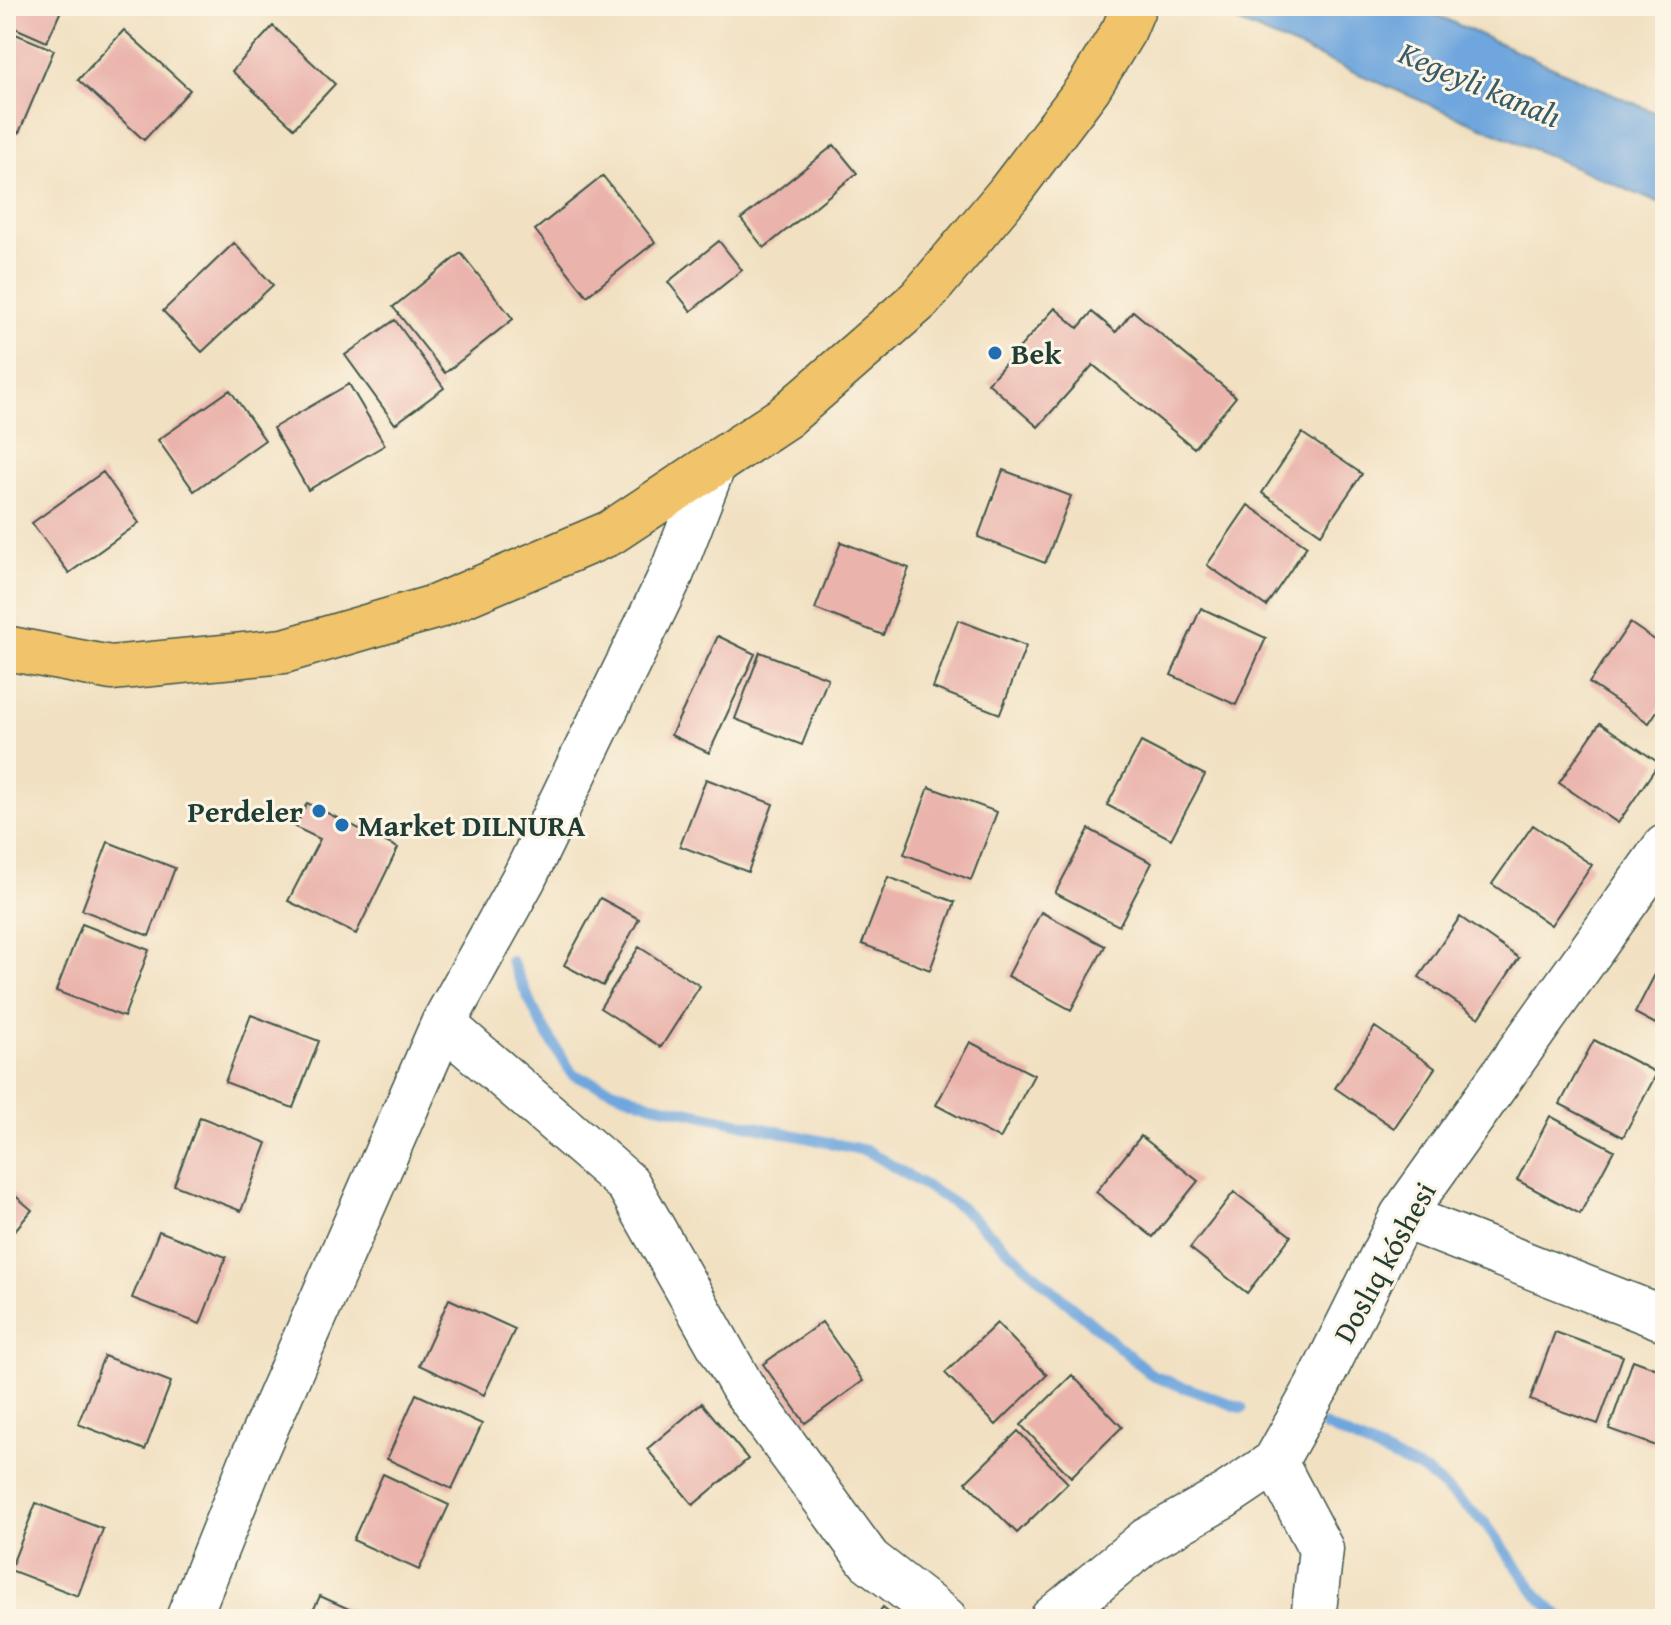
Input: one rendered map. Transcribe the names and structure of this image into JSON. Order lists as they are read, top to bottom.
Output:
{
  "streets": {
    "street": ["Doslıq kóshesi"]
  },
  "water": ["Kegeyli kanalı"],
  "places": ["Bek", "Perdeler", "Market DILNURA"]
}
